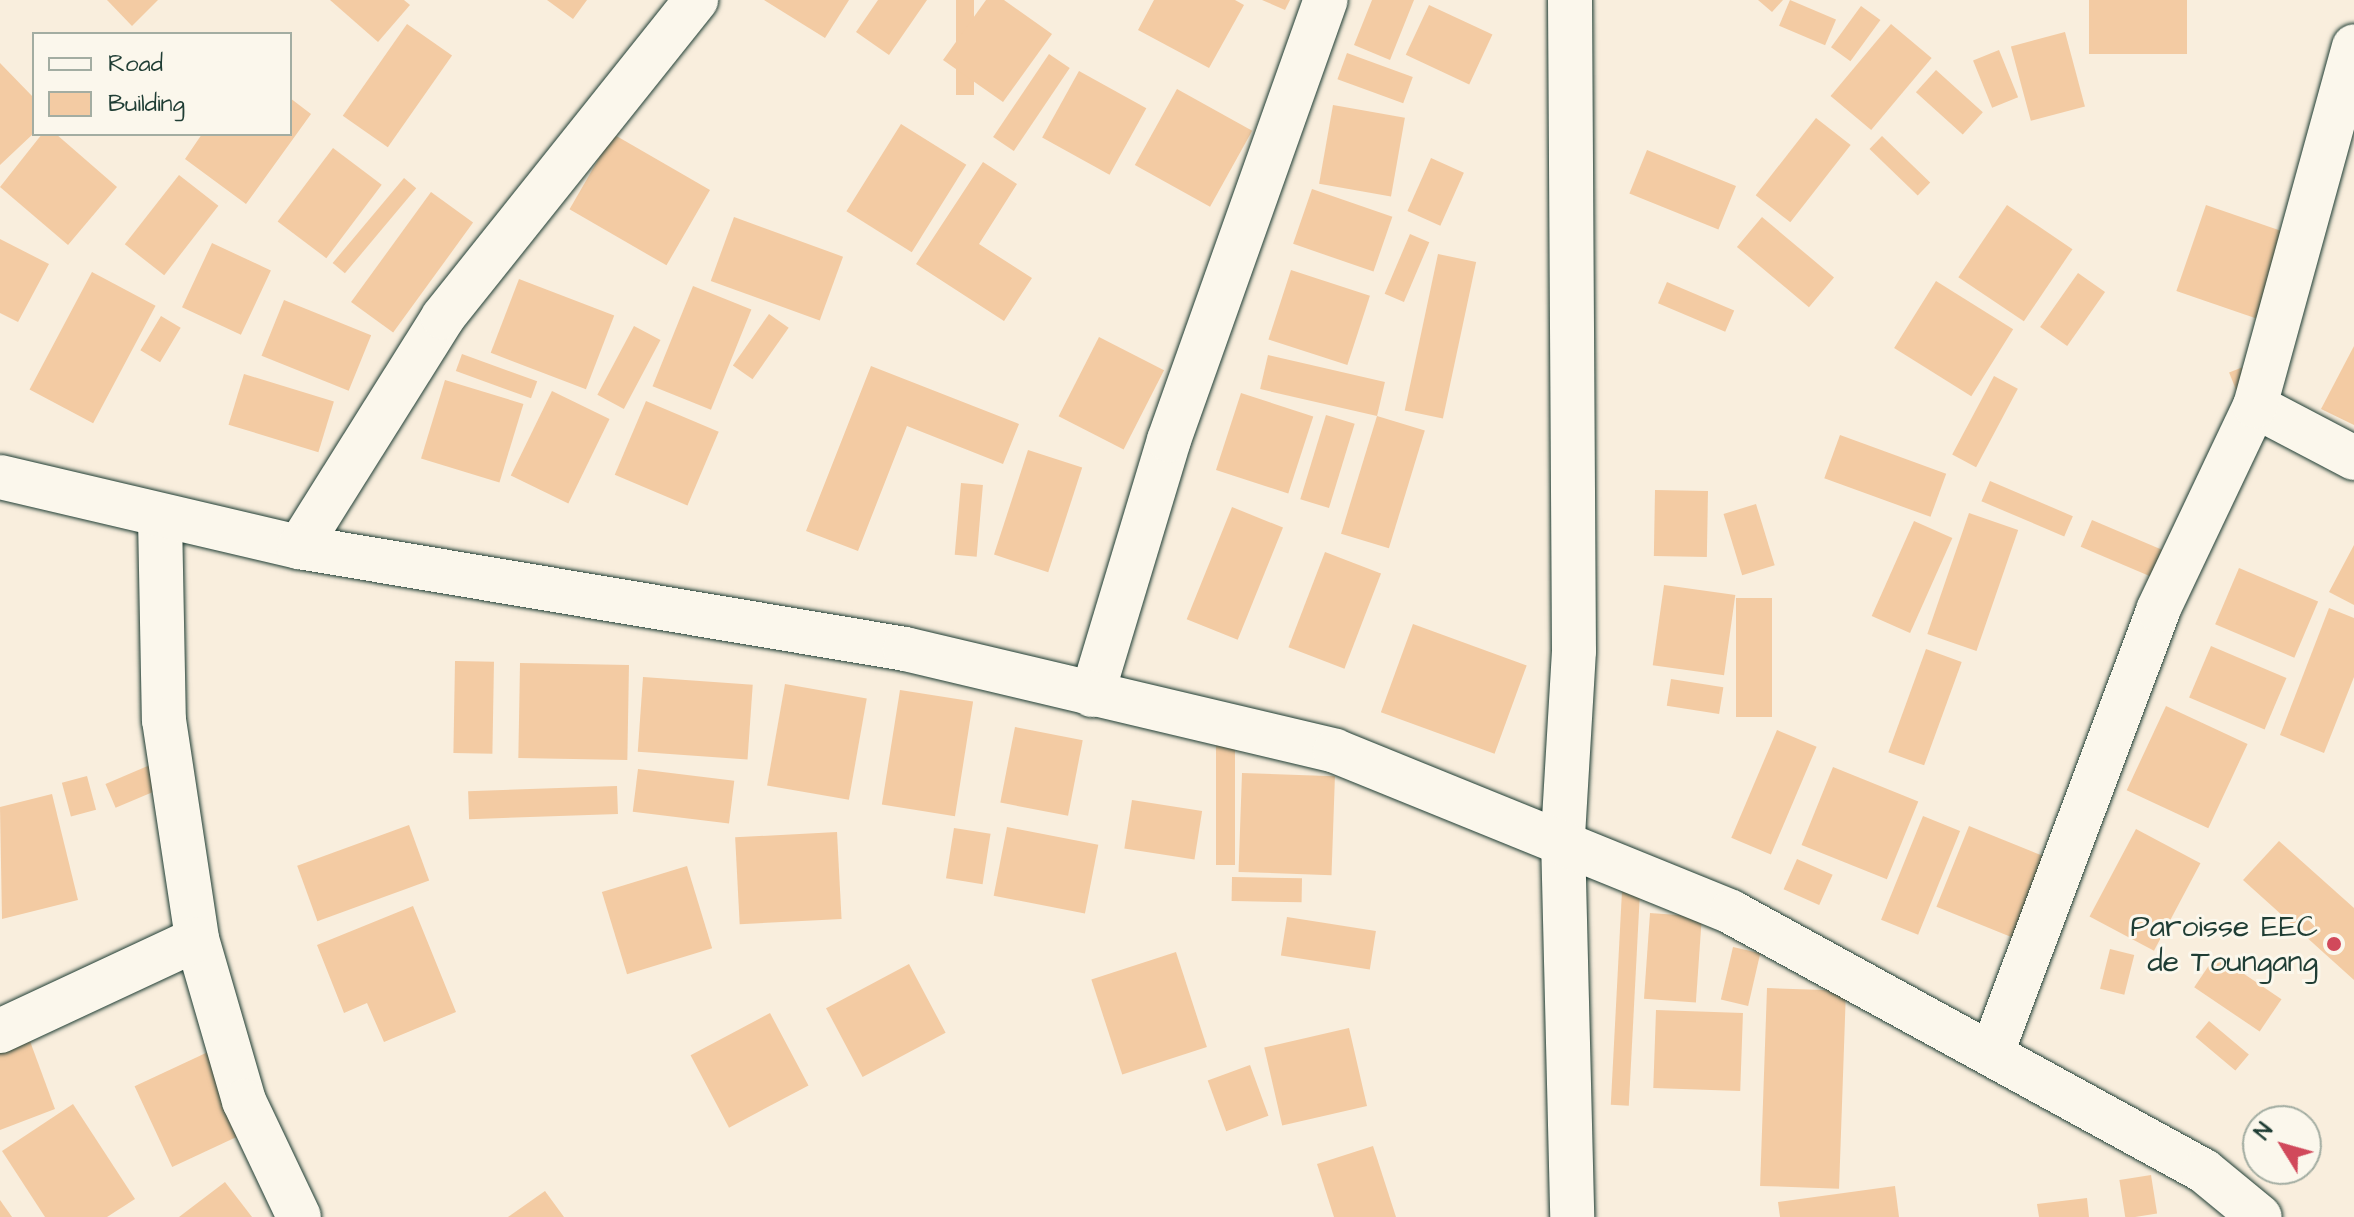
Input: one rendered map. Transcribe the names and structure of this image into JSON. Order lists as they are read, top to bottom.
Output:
{
  "places": ["Paroisse EEC de Toungang"],
  "legend": ["Road", "Building"],
  "north": "top left"
}
